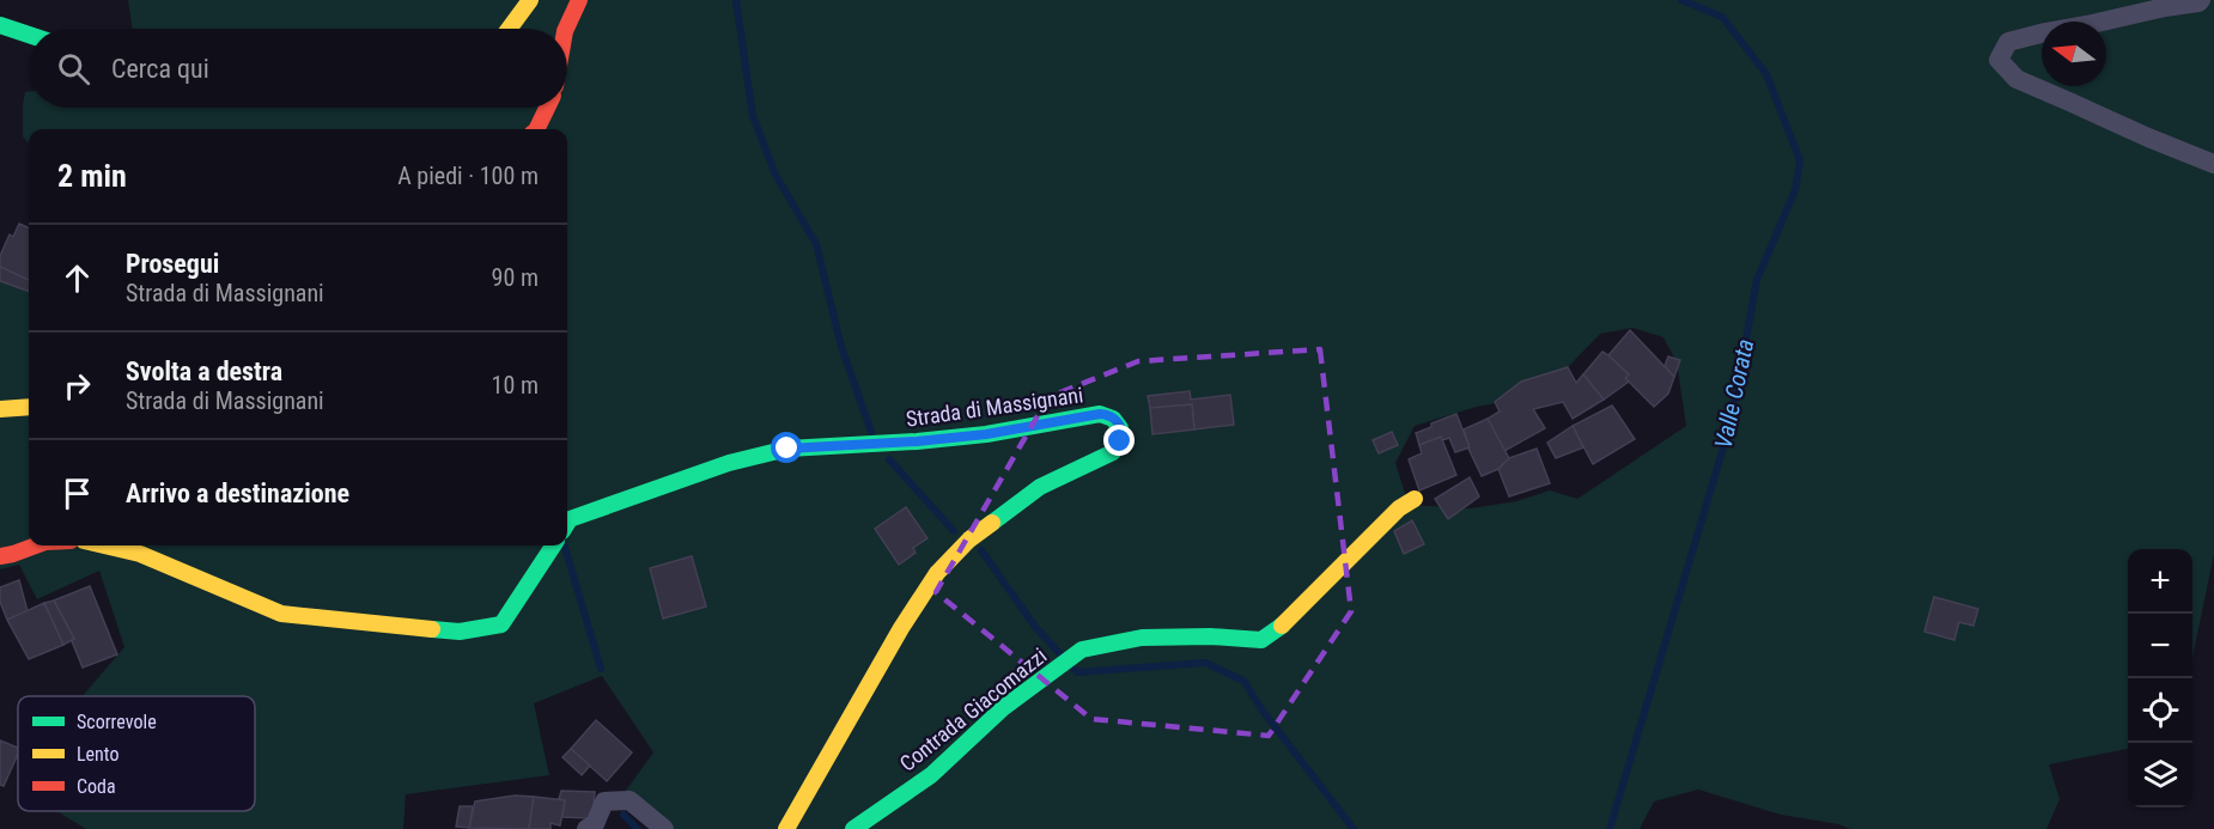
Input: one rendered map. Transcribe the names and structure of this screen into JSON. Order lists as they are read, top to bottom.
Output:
{
  "streets": {
    "street": ["Strada di Massignani", "Contrada Giacomazzi"]
  },
  "water": ["Valle Corata"],
  "legend": ["Scorrevole", "Lento", "Coda"],
  "north": "left",
  "page": {
    "search": "Cerca qui",
    "heading": ["2 min", "A piedi · 100 m"],
    "list": [
      ["Prosegui", "Strada di Massignani", "90 m"],
      ["Svolta a destra", "Strada di Massignani", "10 m"],
      "Arrivo a destinazione"
    ],
    "map_buttons": ["+", "−"]
  }
}
